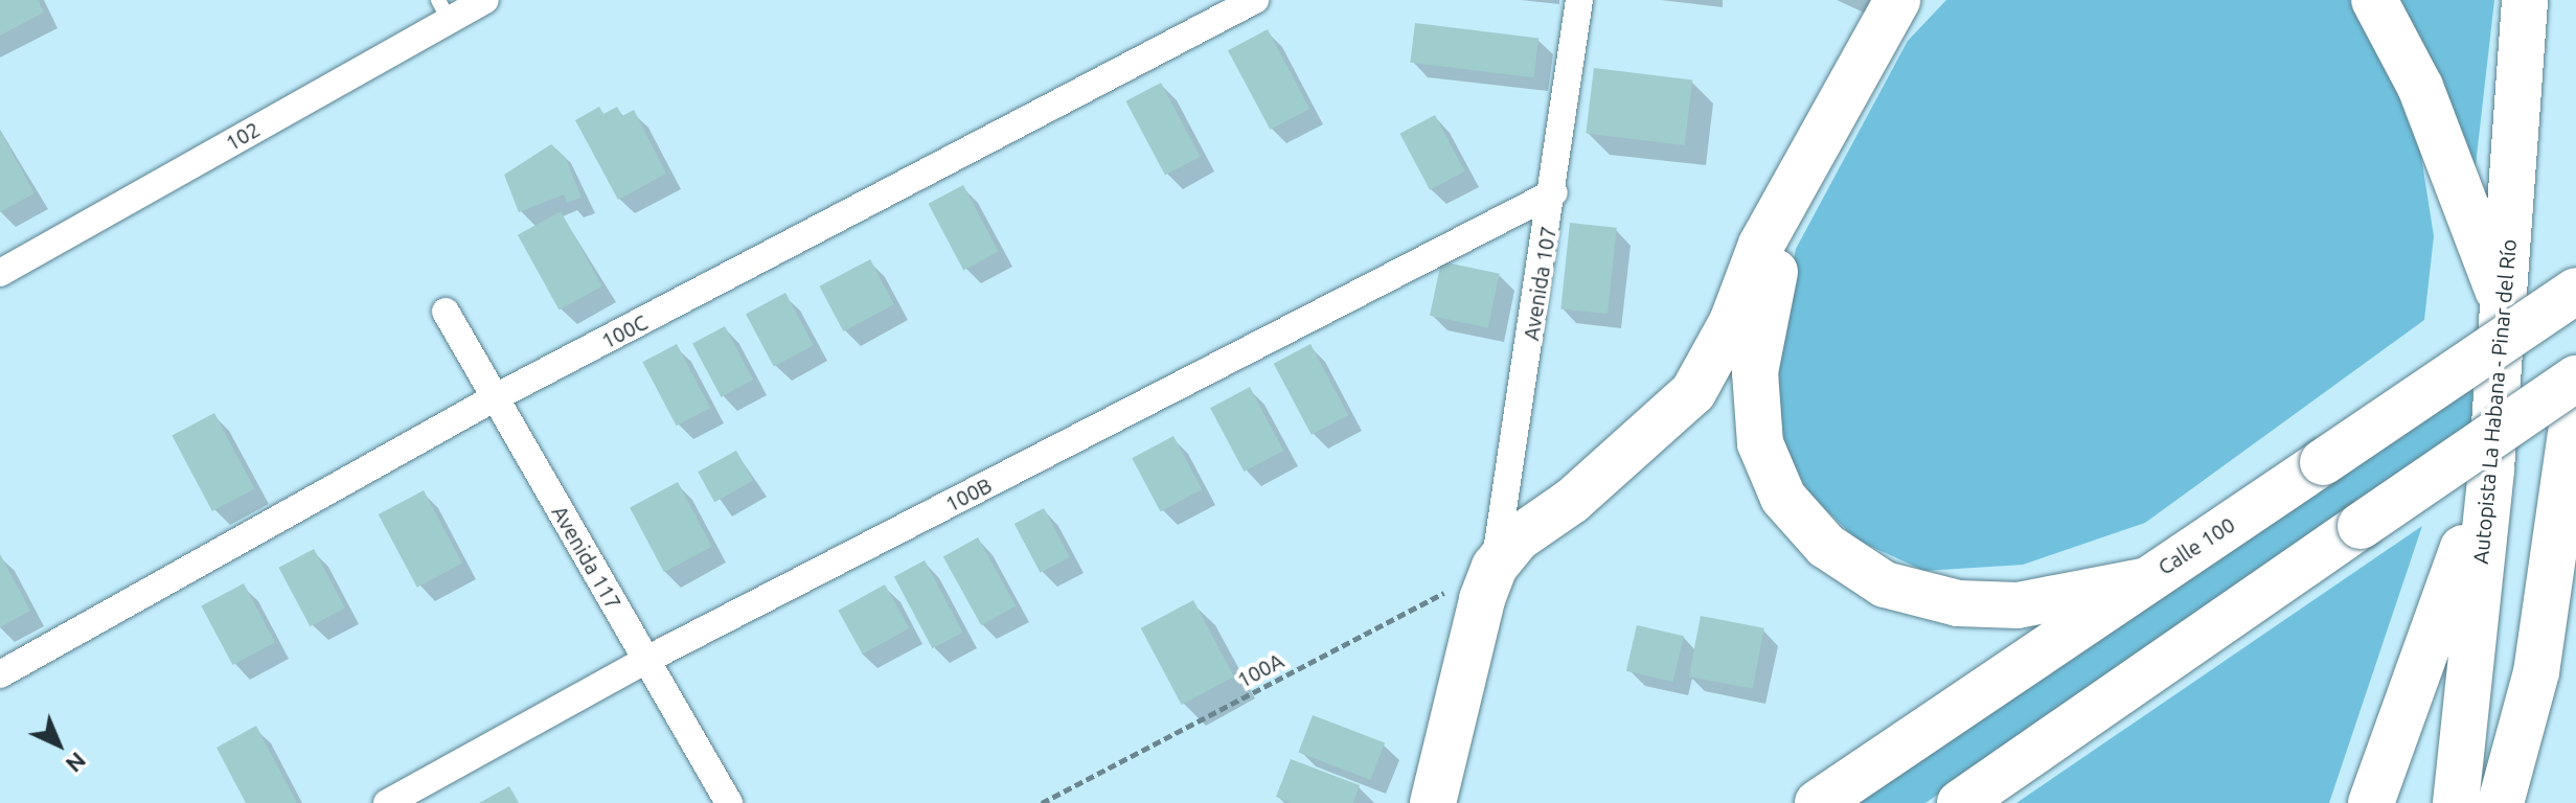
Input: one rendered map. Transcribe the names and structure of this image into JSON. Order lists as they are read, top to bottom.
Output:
{
  "streets": {
    "highway": ["Autopista La Habana - Pinar del Río", "Calle 100"],
    "street": [
      "102",
      "Avenida 107",
      "100C",
      "100B",
      "Avenida 117"
    ],
    "path": ["100A"]
  },
  "crossings": [
    ["Avenida 107", "100B"],
    ["Avenida 107", "100A"],
    ["100C", "Avenida 117"],
    ["100B", "Avenida 117"]
  ],
  "north": "bottom right"
}
